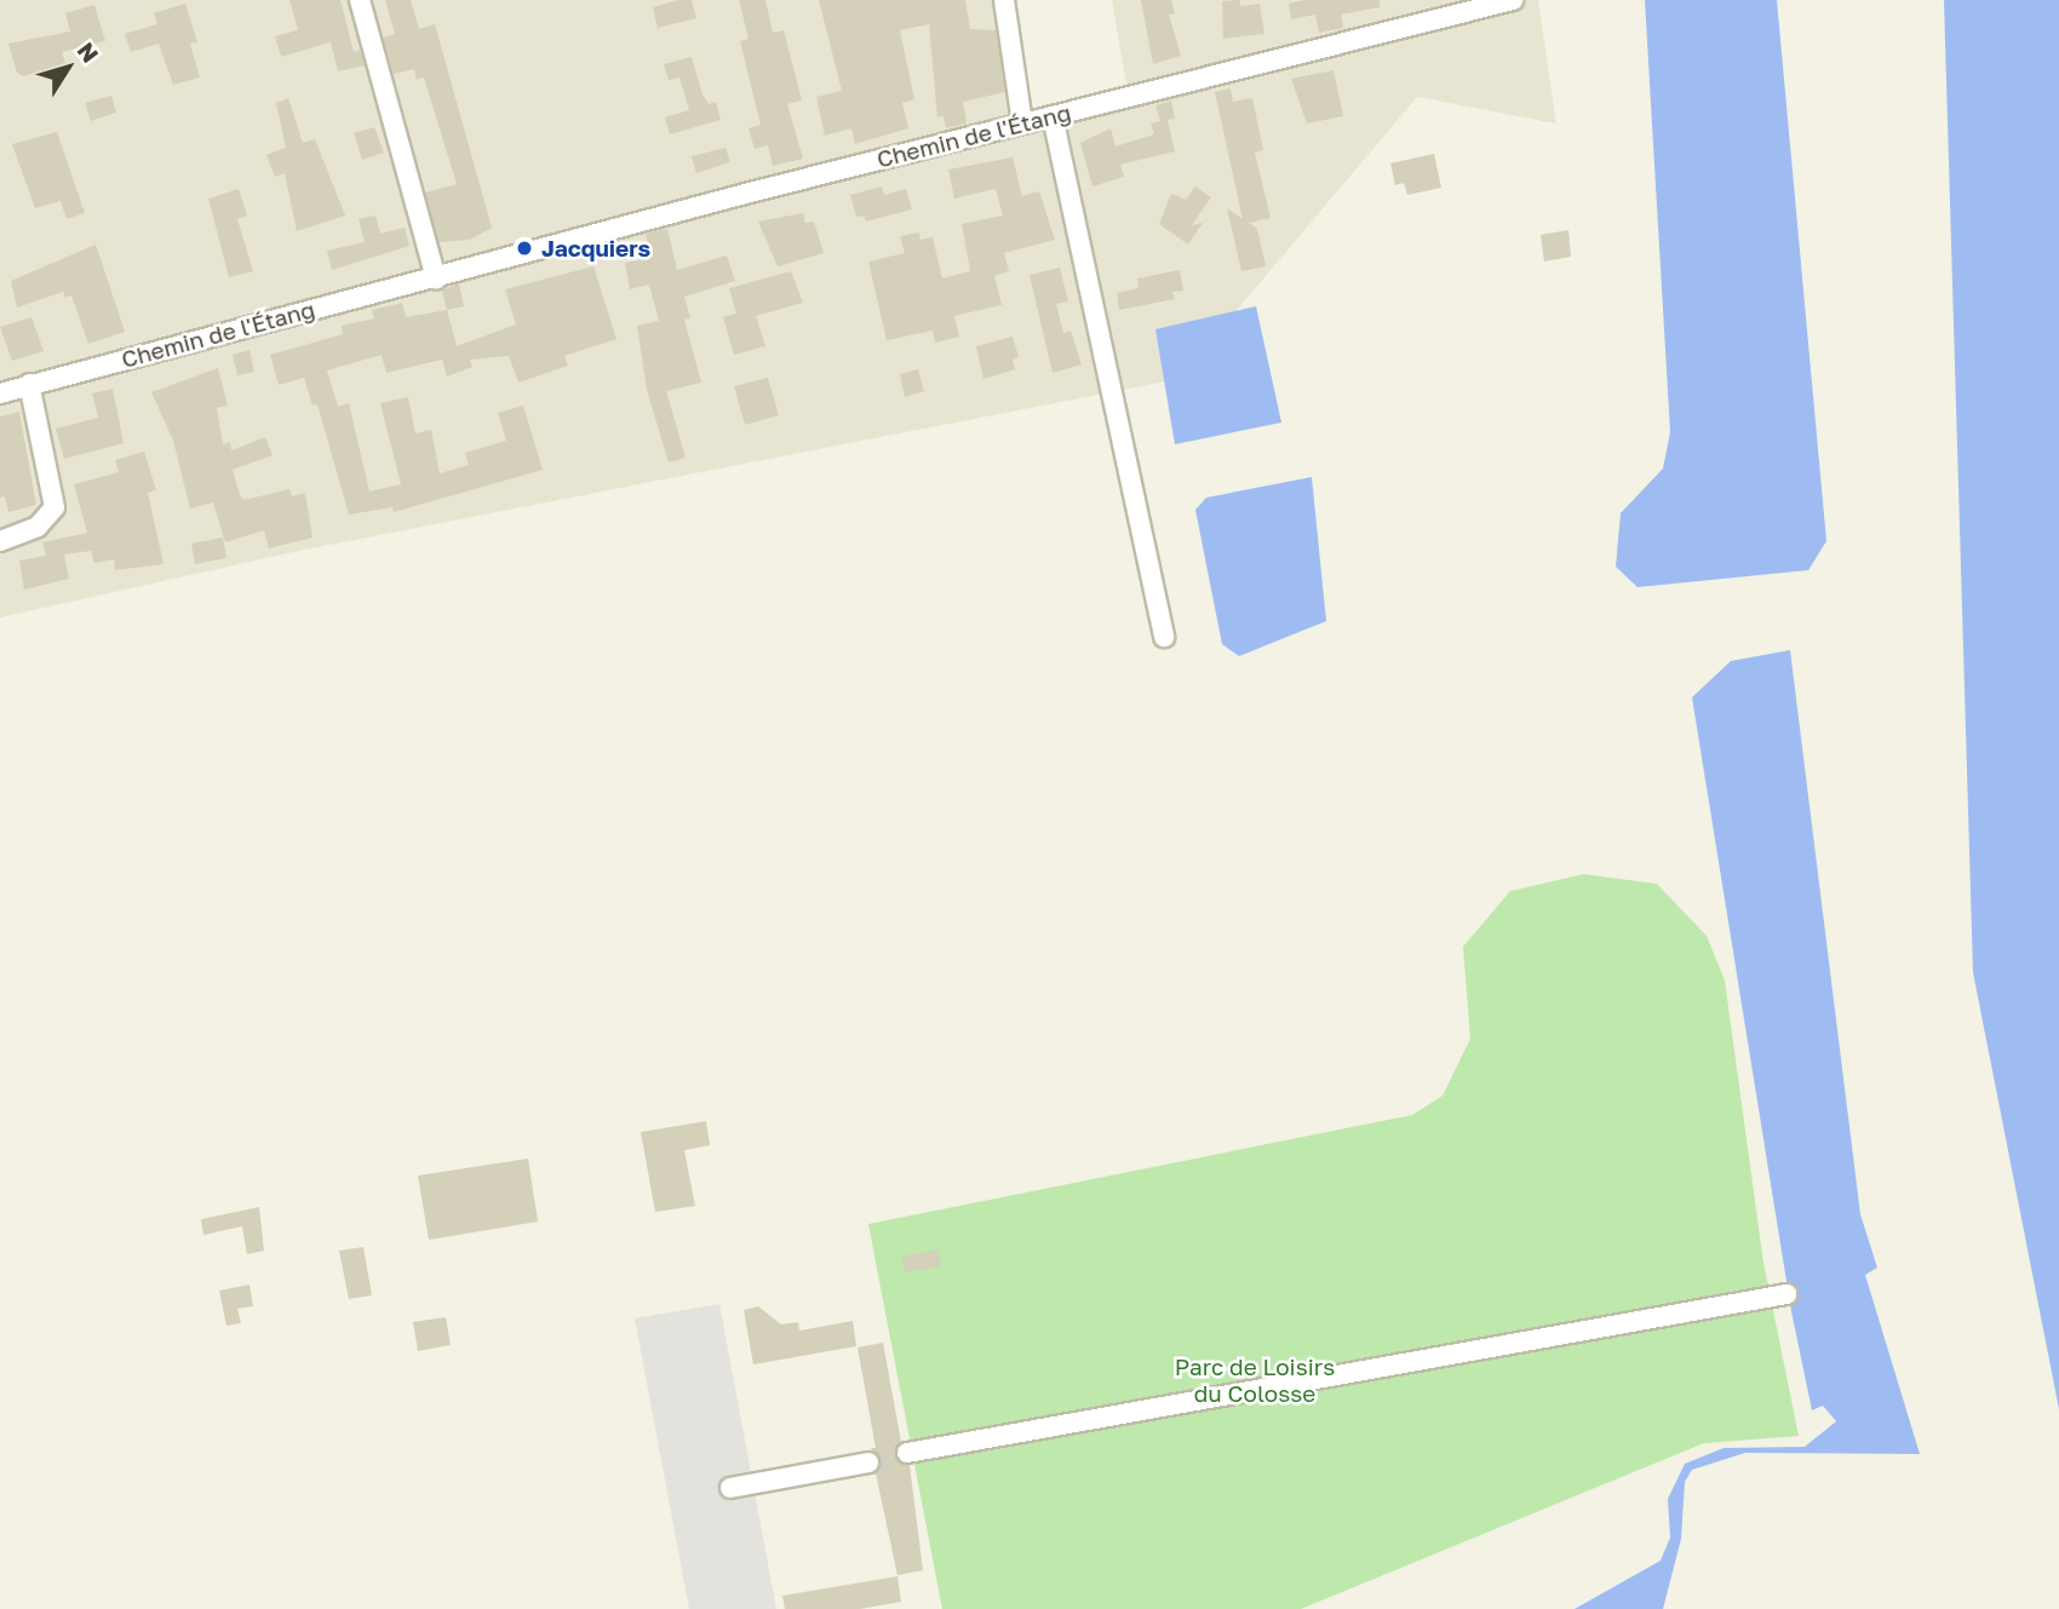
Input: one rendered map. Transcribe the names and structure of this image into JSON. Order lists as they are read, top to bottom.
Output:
{
  "streets": {
    "street": ["Chemin de l'Étang"]
  },
  "parks": ["Parc de Loisirs du Colosse"],
  "places": ["Jacquiers"],
  "north": "top right"
}
